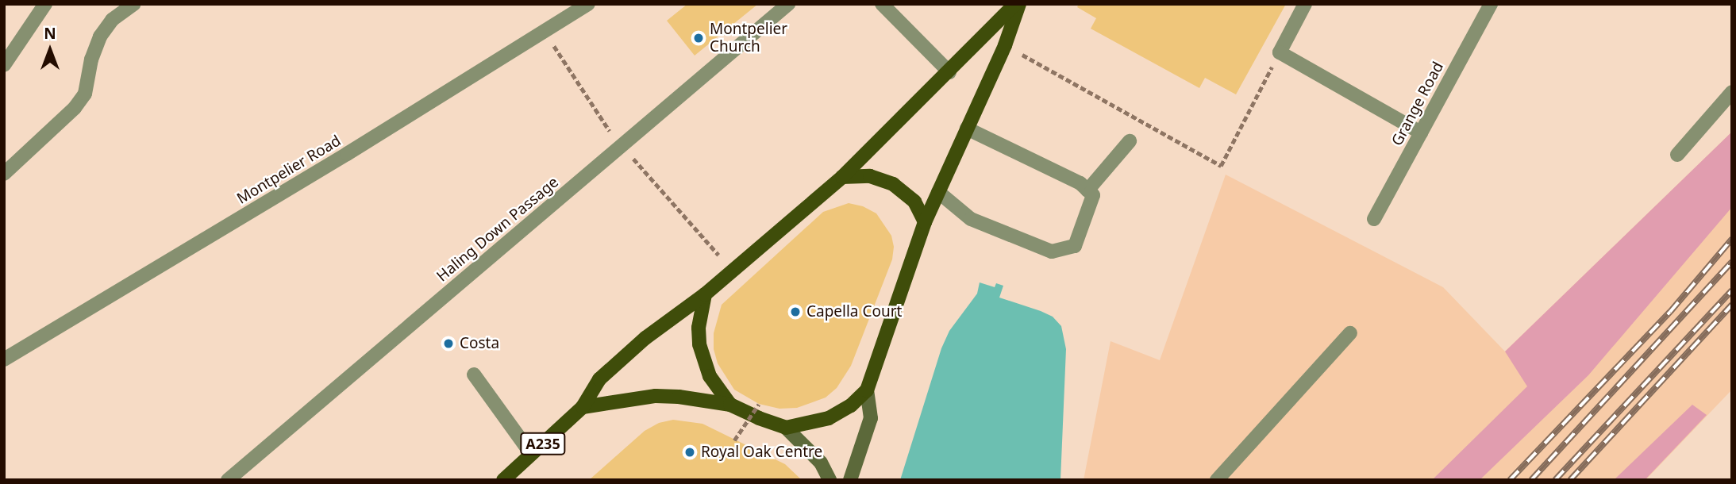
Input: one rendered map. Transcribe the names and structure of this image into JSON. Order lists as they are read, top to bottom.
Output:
{
  "streets": {
    "main road": ["A235"],
    "street": ["Grange Road", "Montpelier Road", "Haling Down Passage"]
  },
  "places": [
    "Montpelier Church",
    "Capella Court",
    "Costa",
    "Royal Oak Centre"
  ],
  "north": "top"
}
